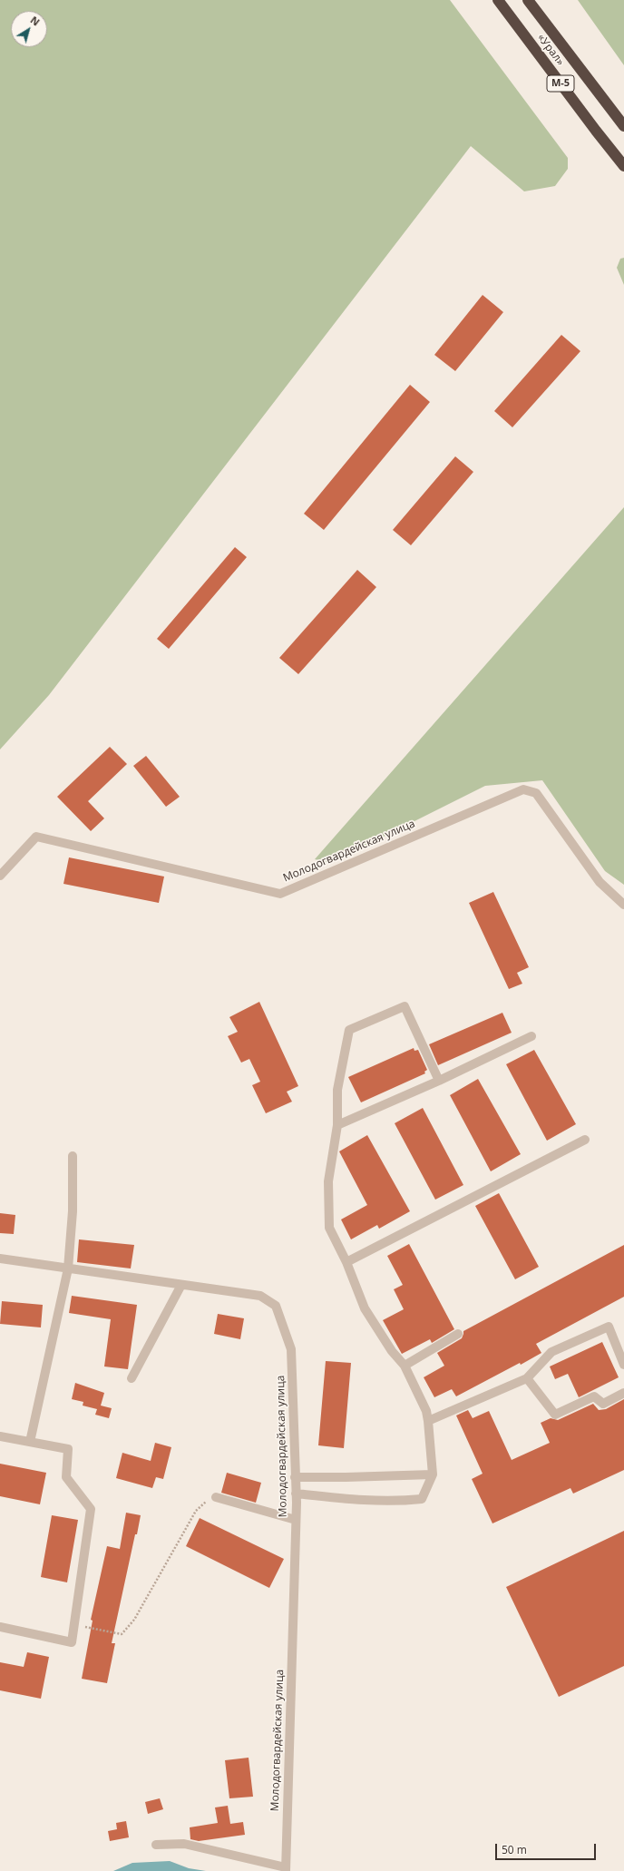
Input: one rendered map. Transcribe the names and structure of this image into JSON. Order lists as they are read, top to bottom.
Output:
{
  "streets": {
    "highway": ["«Урал»", "М-5"],
    "street": ["Молодогвардейская улица"]
  },
  "scale_bar": "50 m",
  "north": "top right"
}
